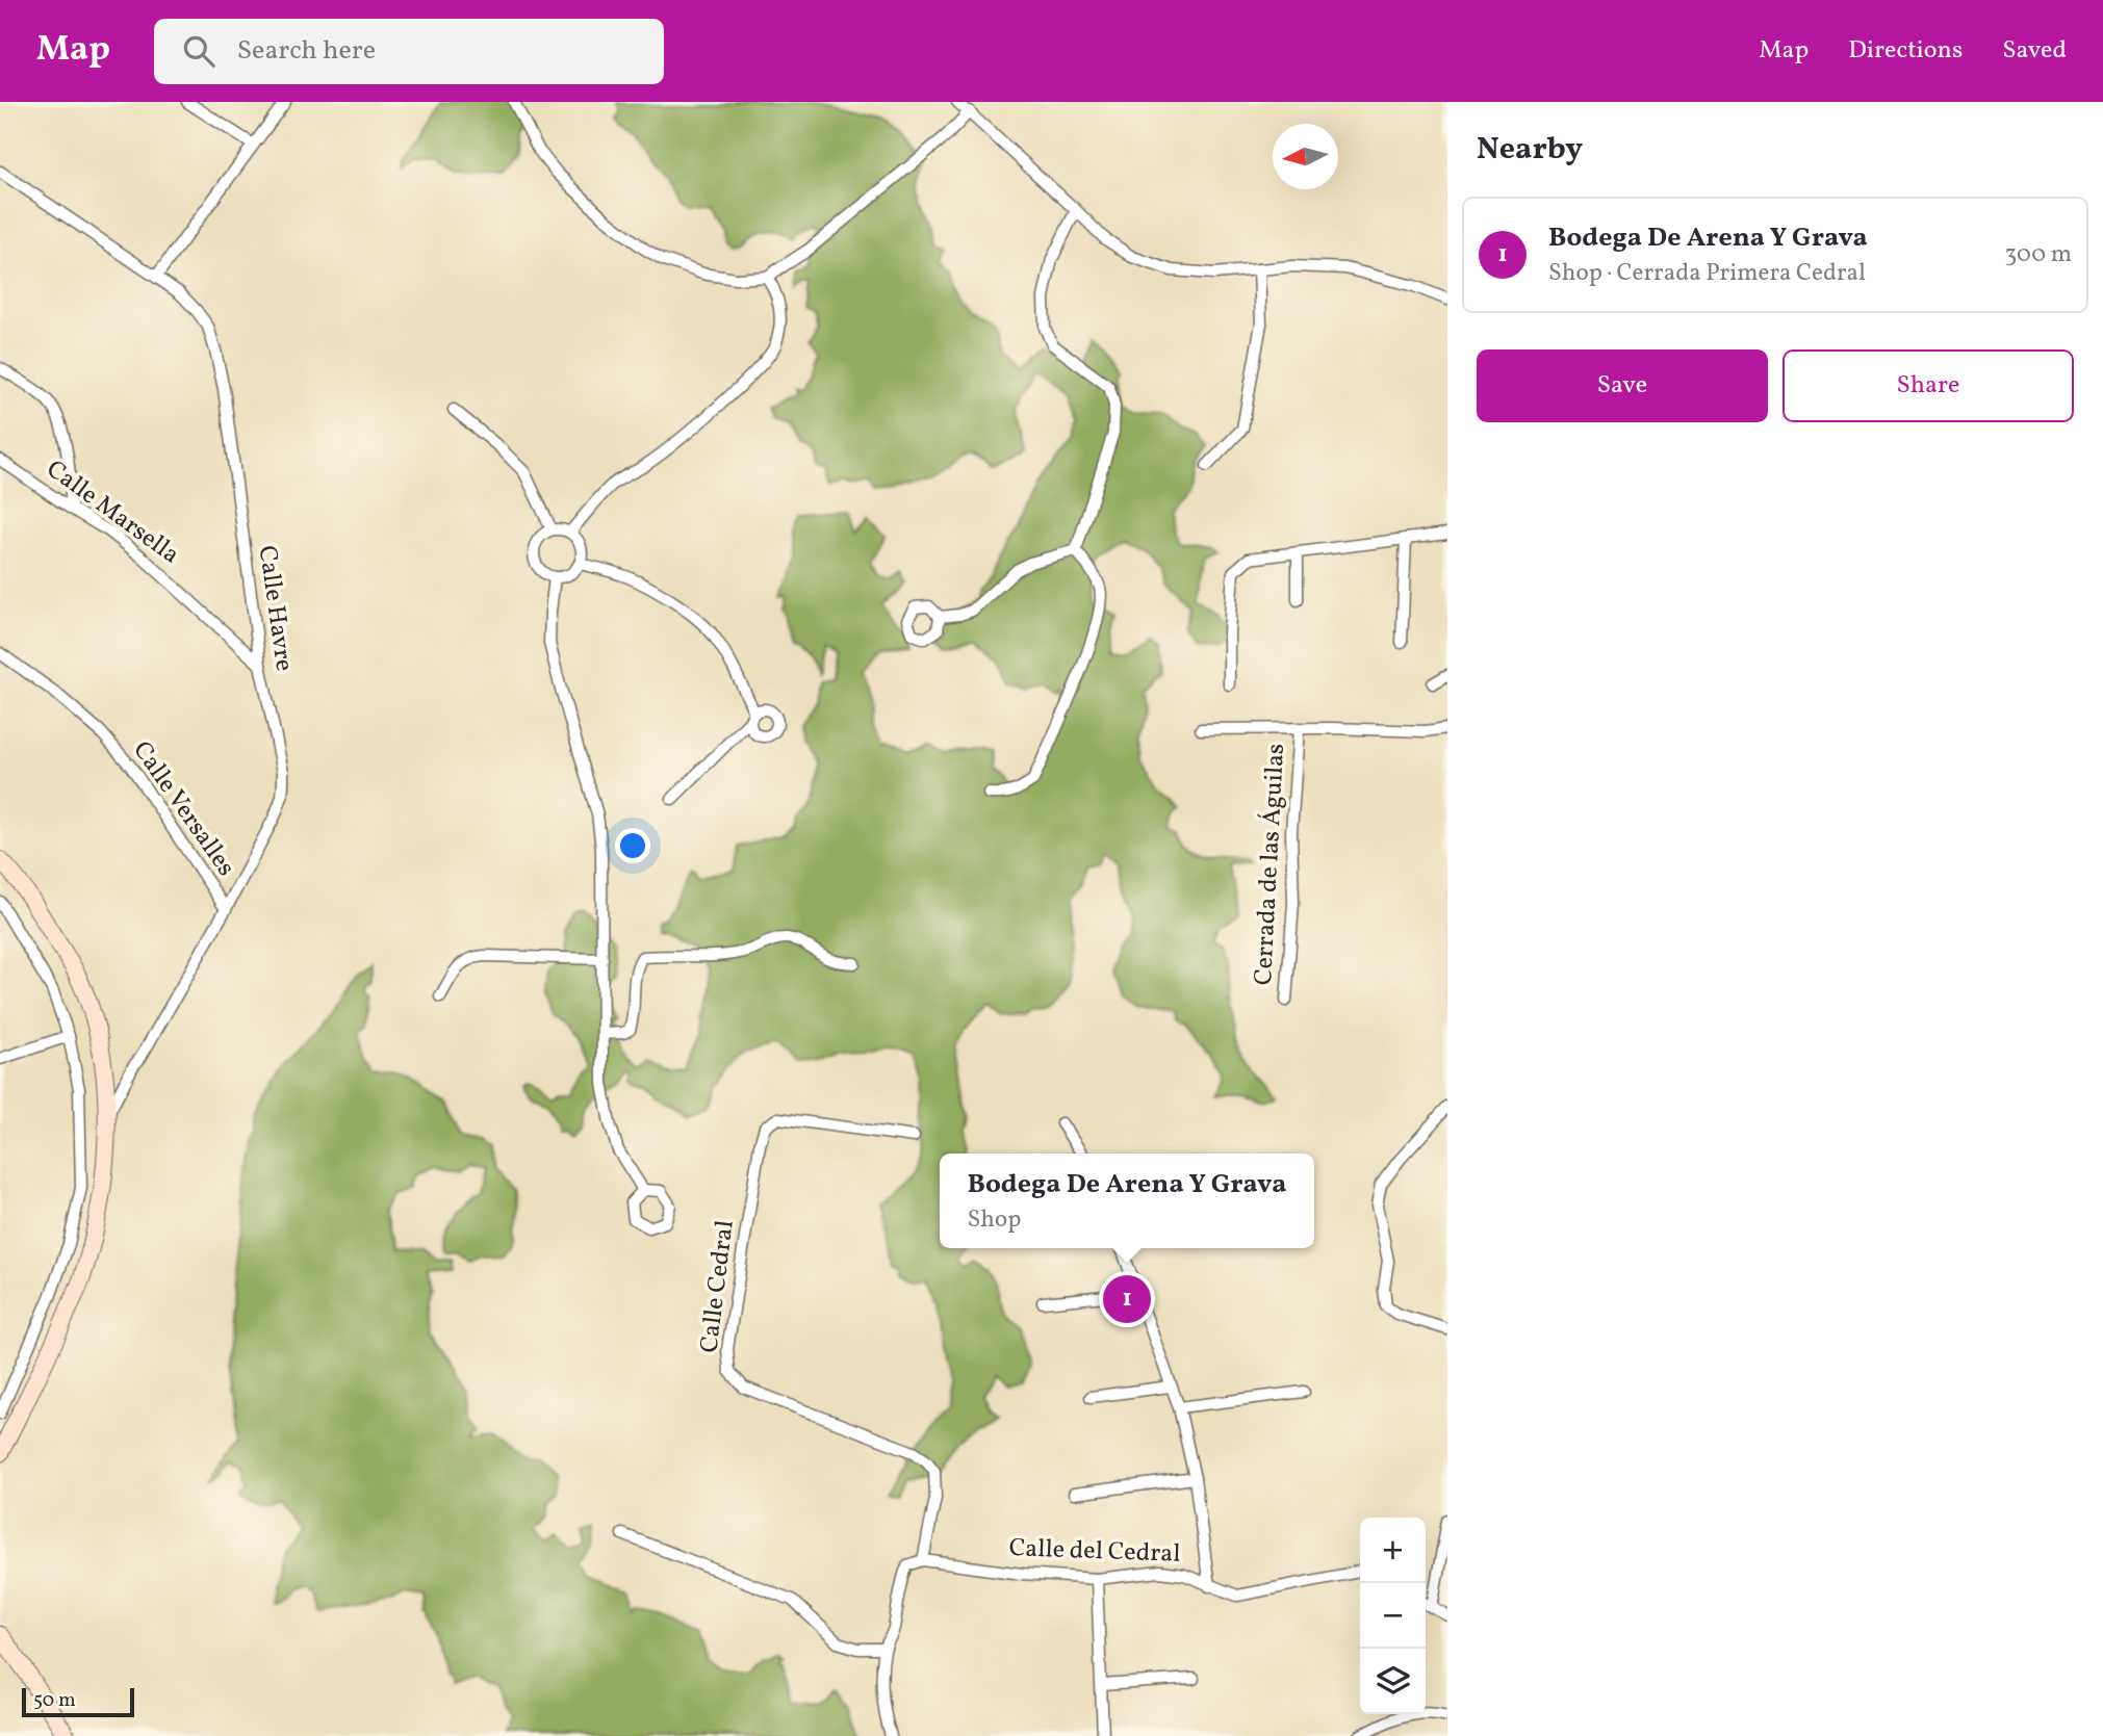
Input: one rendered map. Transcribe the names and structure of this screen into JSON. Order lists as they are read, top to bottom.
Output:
{
  "streets": {
    "street": [
      "Calle Marsella",
      "Calle Havre",
      "Calle Versalles",
      "Cerrada de las Águilas",
      "Calle Cedral",
      "Calle del Cedral"
    ]
  },
  "crossings": [
    ["Calle Marsella", "Calle Havre"],
    ["Calle Havre", "Calle Versalles"],
    ["Calle Cedral", "Calle del Cedral"]
  ],
  "scale_bar": "50 m",
  "north": "left",
  "page": {
    "header": "Map",
    "search": "Search here",
    "nav": ["Map", "Directions", "Saved"],
    "heading": "Nearby",
    "list": [
      {
        "mark": "1",
        "name": "Bodega De Arena Y Grava",
        "note": "Shop · Cerrada Primera Cedral",
        "value": "300 m"
      }
    ],
    "buttons": ["Save", "Share"],
    "popup": ["Bodega De Arena Y Grava", "Shop"],
    "pins": "1",
    "map_buttons": ["+", "−"],
    "scale": "50 m"
  }
}
